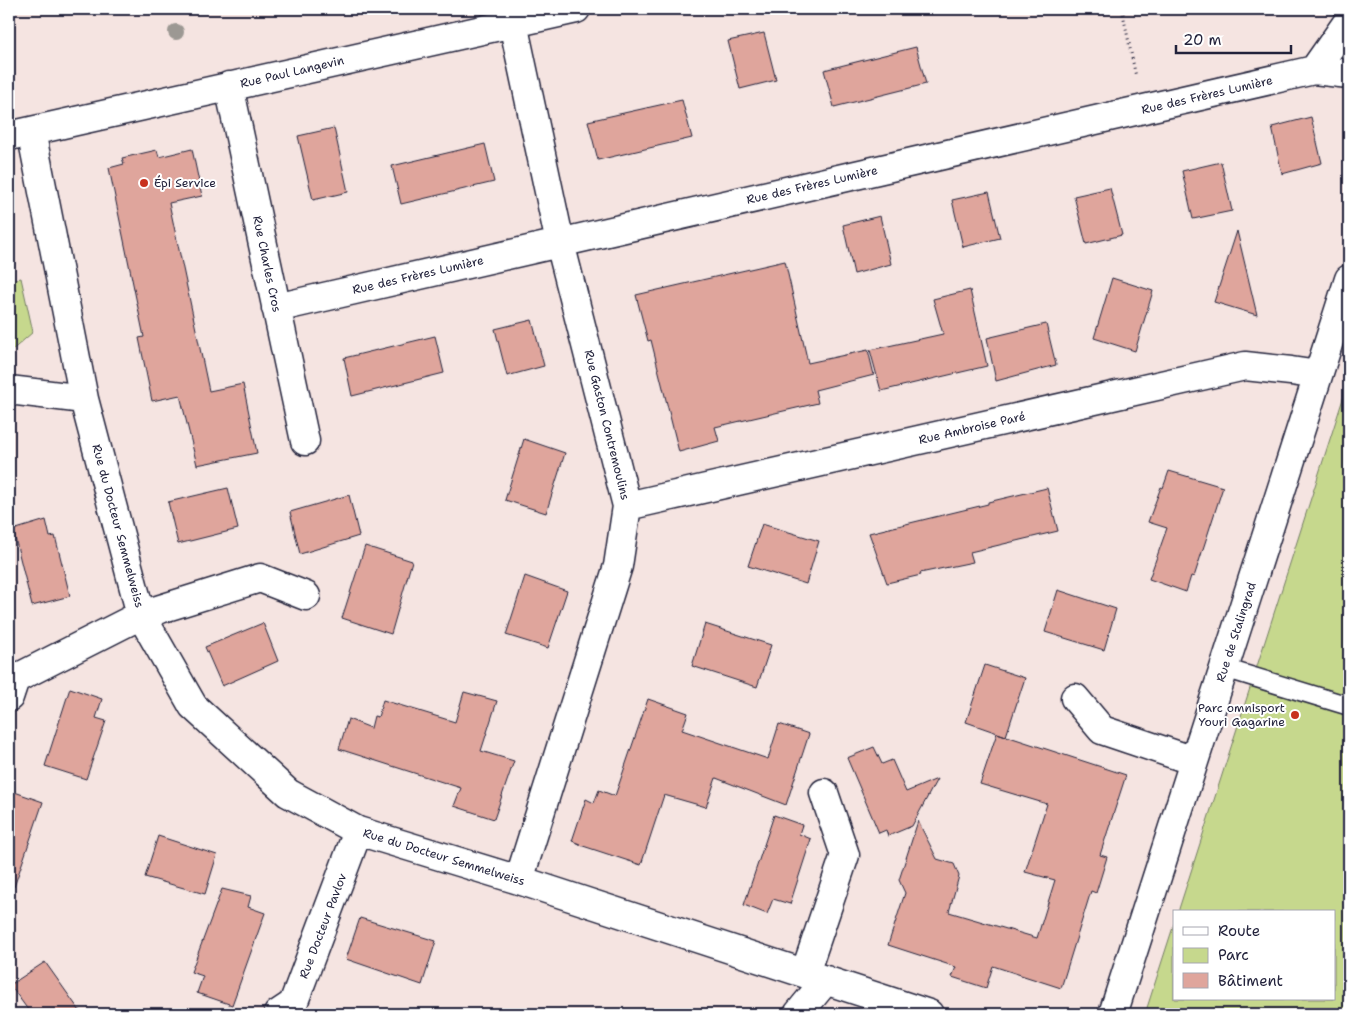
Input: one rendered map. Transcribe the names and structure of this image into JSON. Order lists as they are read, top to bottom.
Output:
{
  "streets": {
    "street": [
      "Rue Paul Langevin",
      "Rue des Frères Lumière",
      "Rue Charles Cros",
      "Rue Gaston Contremoulins",
      "Rue Ambroise Paré",
      "Rue du Docteur Semmelweiss",
      "Rue de Stalingrad",
      "Rue Docteur Pavlov"
    ]
  },
  "crossings": [
    ["Rue Paul Langevin", "Rue Charles Cros"],
    ["Rue Paul Langevin", "Rue Gaston Contremoulins"],
    ["Rue Paul Langevin", "Rue du Docteur Semmelweiss"],
    ["Rue des Frères Lumière", "Rue Charles Cros"],
    ["Rue des Frères Lumière", "Rue Gaston Contremoulins"],
    ["Rue Gaston Contremoulins", "Rue Ambroise Paré"],
    ["Rue Gaston Contremoulins", "Rue du Docteur Semmelweiss"],
    ["Rue Ambroise Paré", "Rue de Stalingrad"],
    ["Rue du Docteur Semmelweiss", "Rue Docteur Pavlov"]
  ],
  "places": ["Épi Service", "Parc omnisport Youri Gagarine"],
  "legend": ["Route", "Parc", "Bâtiment"],
  "scale_bar": "20 m"
}
